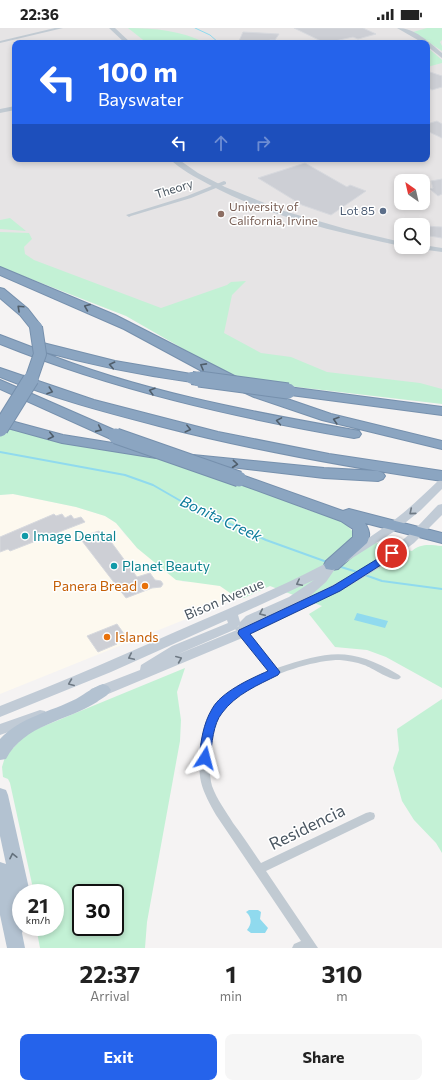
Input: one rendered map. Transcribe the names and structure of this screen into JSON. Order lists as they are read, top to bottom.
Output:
{
  "streets": {
    "main road": ["Bison Avenue"],
    "street": ["Theory", "Residencia"]
  },
  "water": ["Bonita Creek"],
  "places": [
    "Lot 85",
    "University of California, Irvine",
    "Image Dental",
    "Planet Beauty",
    "Panera Bread",
    "Islands"
  ],
  "north": "top left",
  "page": {
    "status": "22:36",
    "turn": ["100 m", "Bayswater"],
    "speed": "21 km/h",
    "limit": "30",
    "eta": [
      "22:37",
      "Arrival",
      "1",
      "min",
      "310",
      "m"
    ],
    "buttons": ["Exit", "Share"]
  }
}
